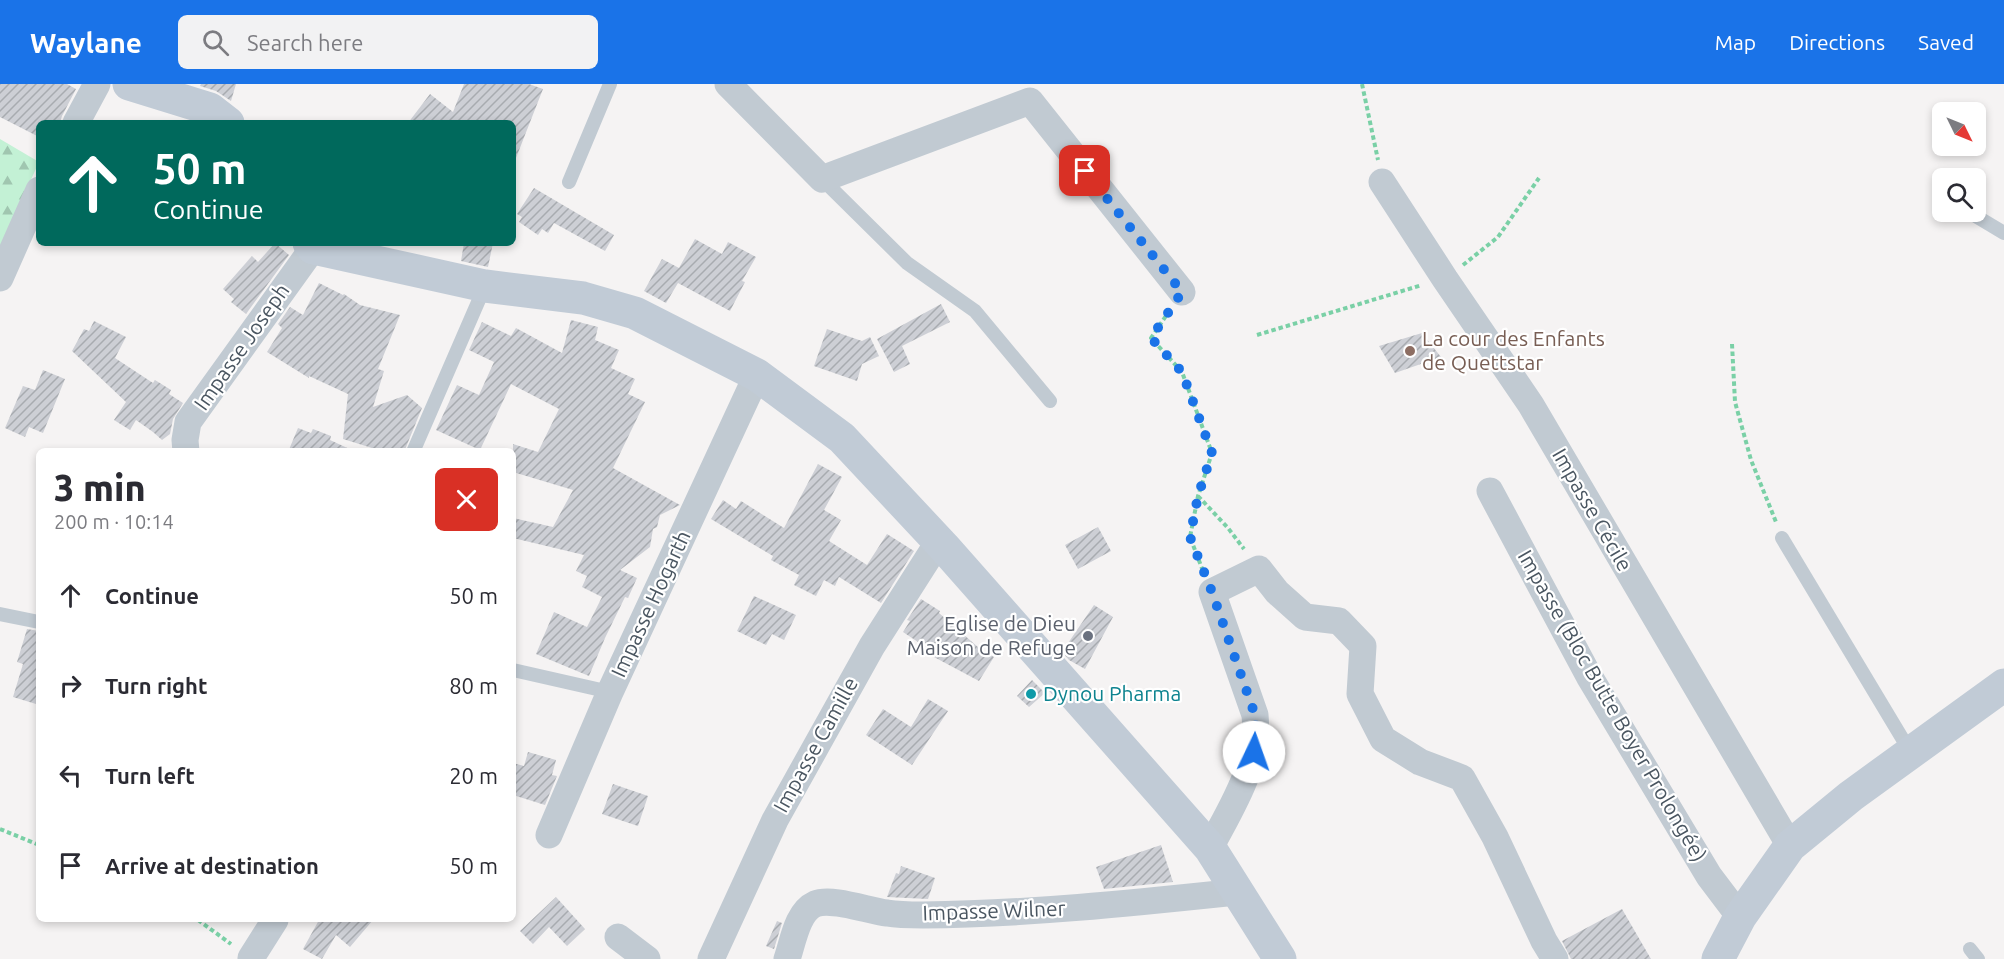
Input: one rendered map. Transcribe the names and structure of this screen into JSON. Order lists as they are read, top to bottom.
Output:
{
  "streets": {
    "street": [
      "Impasse Joseph",
      "Impasse Cécile",
      "Impasse Hogarth",
      "Impasse (Bloc Butte Boyer Prolongée)",
      "Impasse Camille",
      "Impasse Wilner"
    ]
  },
  "places": ["La cour des Enfants de Quettstar", "Eglise de Dieu Maison de Refuge", "Dynou Pharma"],
  "north": "bottom right",
  "page": {
    "header": "Waylane",
    "search": "Search here",
    "nav": ["Map", "Directions", "Saved"],
    "turn": ["50 m", "Continue"],
    "heading": ["3 min", "200 m · 10:14"],
    "list": [
      {
        "name": "Continue",
        "value": "50 m"
      },
      {
        "name": "Turn right",
        "value": "80 m"
      },
      {
        "name": "Turn left",
        "value": "20 m"
      },
      {
        "name": "Arrive at destination",
        "value": "50 m"
      }
    ]
  }
}
